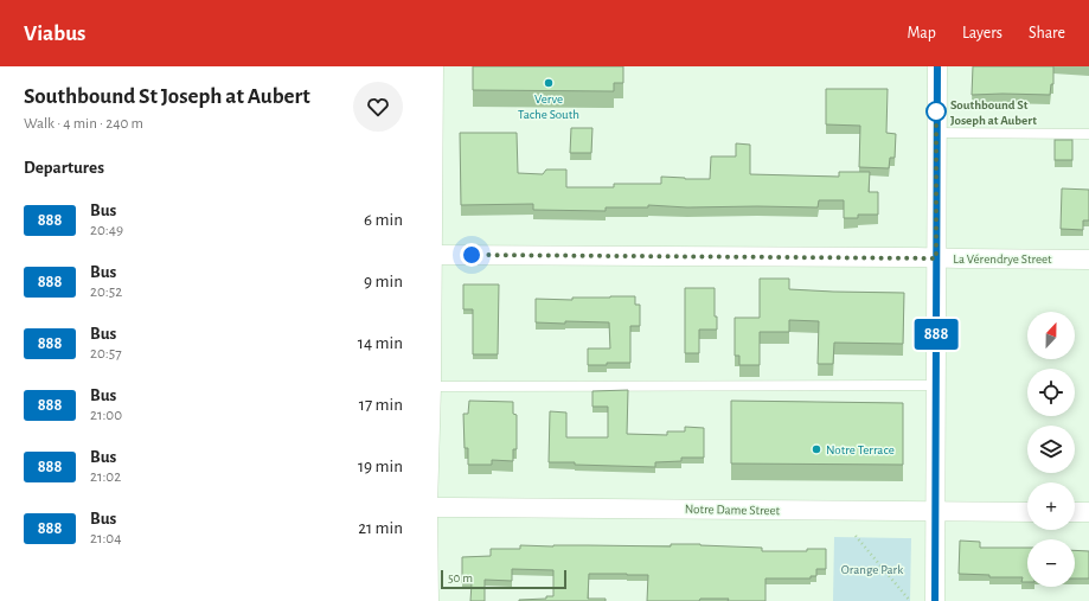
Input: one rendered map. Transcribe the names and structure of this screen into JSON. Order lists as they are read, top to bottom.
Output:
{
  "streets": {
    "street": ["La Vérendrye Street", "Notre Dame Street"]
  },
  "parks": ["Orange Park"],
  "places": ["Verve Tache South", "Southbound St Joseph at Aubert", "Notre Terrace"],
  "lines": ["bus line 888"],
  "scale_bar": "50 m",
  "north": "top",
  "page": {
    "header": "Viabus",
    "nav": ["Map", "Layers", "Share"],
    "heading": [
      ["Southbound St Joseph at Aubert", "Walk · 4 min · 240 m"],
      "Departures"
    ],
    "on_map": "888",
    "list": [
      {
        "mark": "888",
        "name": "Bus",
        "note": "20:49",
        "value": "6 min"
      },
      {
        "mark": "888",
        "name": "Bus",
        "note": "20:52",
        "value": "9 min"
      },
      {
        "mark": "888",
        "name": "Bus",
        "note": "20:57",
        "value": "14 min"
      },
      {
        "mark": "888",
        "name": "Bus",
        "note": "21:00",
        "value": "17 min"
      },
      {
        "mark": "888",
        "name": "Bus",
        "note": "21:02",
        "value": "19 min"
      },
      {
        "mark": "888",
        "name": "Bus",
        "note": "21:04",
        "value": "21 min"
      }
    ],
    "map_buttons": ["+", "−"],
    "scale": "50 m"
  }
}
